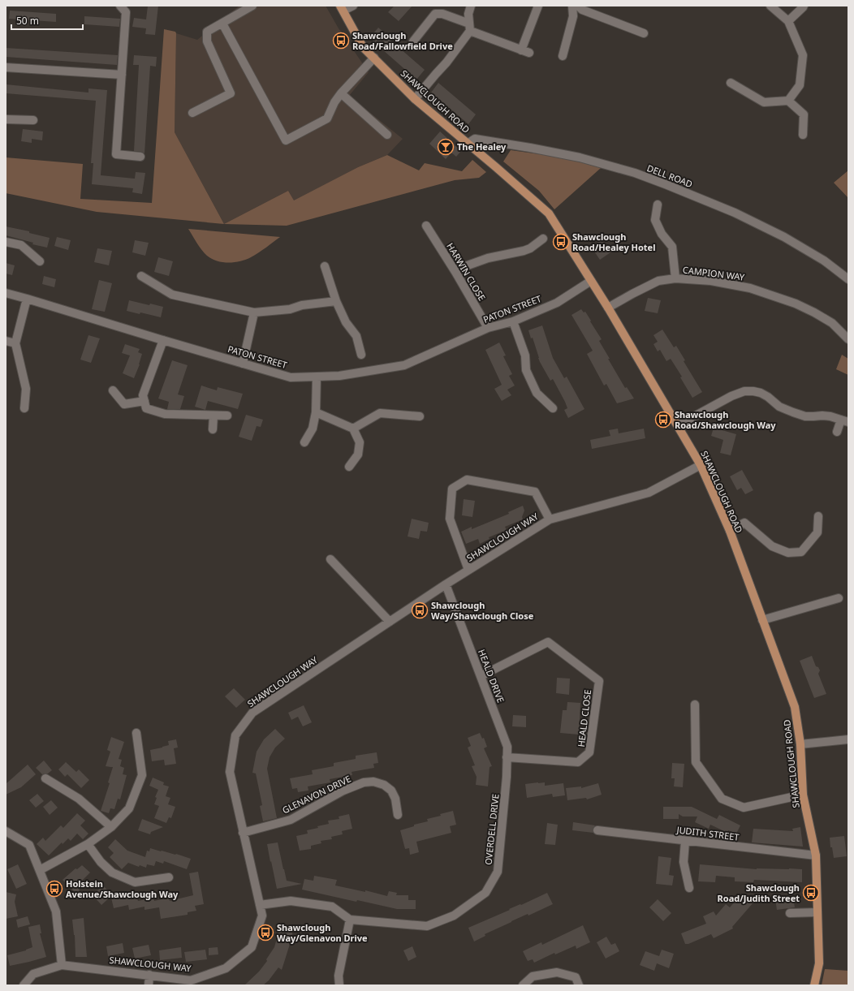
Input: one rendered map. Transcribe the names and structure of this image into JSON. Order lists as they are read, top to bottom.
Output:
{
  "streets": {
    "main road": ["SHAWCLOUGH ROAD"],
    "street": [
      "DELL ROAD",
      "HARWIN CLOSE",
      "CAMPION WAY",
      "PATON STREET",
      "SHAWCLOUGH WAY",
      "HEALD DRIVE",
      "HEALD CLOSE",
      "GLENAVON DRIVE",
      "OVERDELL DRIVE",
      "JUDITH STREET"
    ]
  },
  "crossings": [
    ["SHAWCLOUGH ROAD", "DELL ROAD"],
    ["SHAWCLOUGH ROAD", "CAMPION WAY"],
    ["SHAWCLOUGH ROAD", "PATON STREET"],
    ["SHAWCLOUGH ROAD", "SHAWCLOUGH WAY"],
    ["SHAWCLOUGH ROAD", "JUDITH STREET"],
    ["HARWIN CLOSE", "PATON STREET"],
    ["SHAWCLOUGH WAY", "HEALD DRIVE"],
    ["SHAWCLOUGH WAY", "GLENAVON DRIVE"],
    ["HEALD DRIVE", "HEALD CLOSE"],
    ["HEALD DRIVE", "OVERDELL DRIVE"]
  ],
  "places": {
    "bus stop": [
      "Shawclough Road/Fallowfield Drive",
      "Shawclough Road/Healey Hotel",
      "Shawclough Road/Shawclough Way",
      "Shawclough Way/Shawclough Close",
      "Holstein Avenue/Shawclough Way",
      "Shawclough Road/Judith Street",
      "Shawclough Way/Glenavon Drive"
    ],
    "bar": ["The Healey"]
  },
  "scale_bar": "50 m"
}
